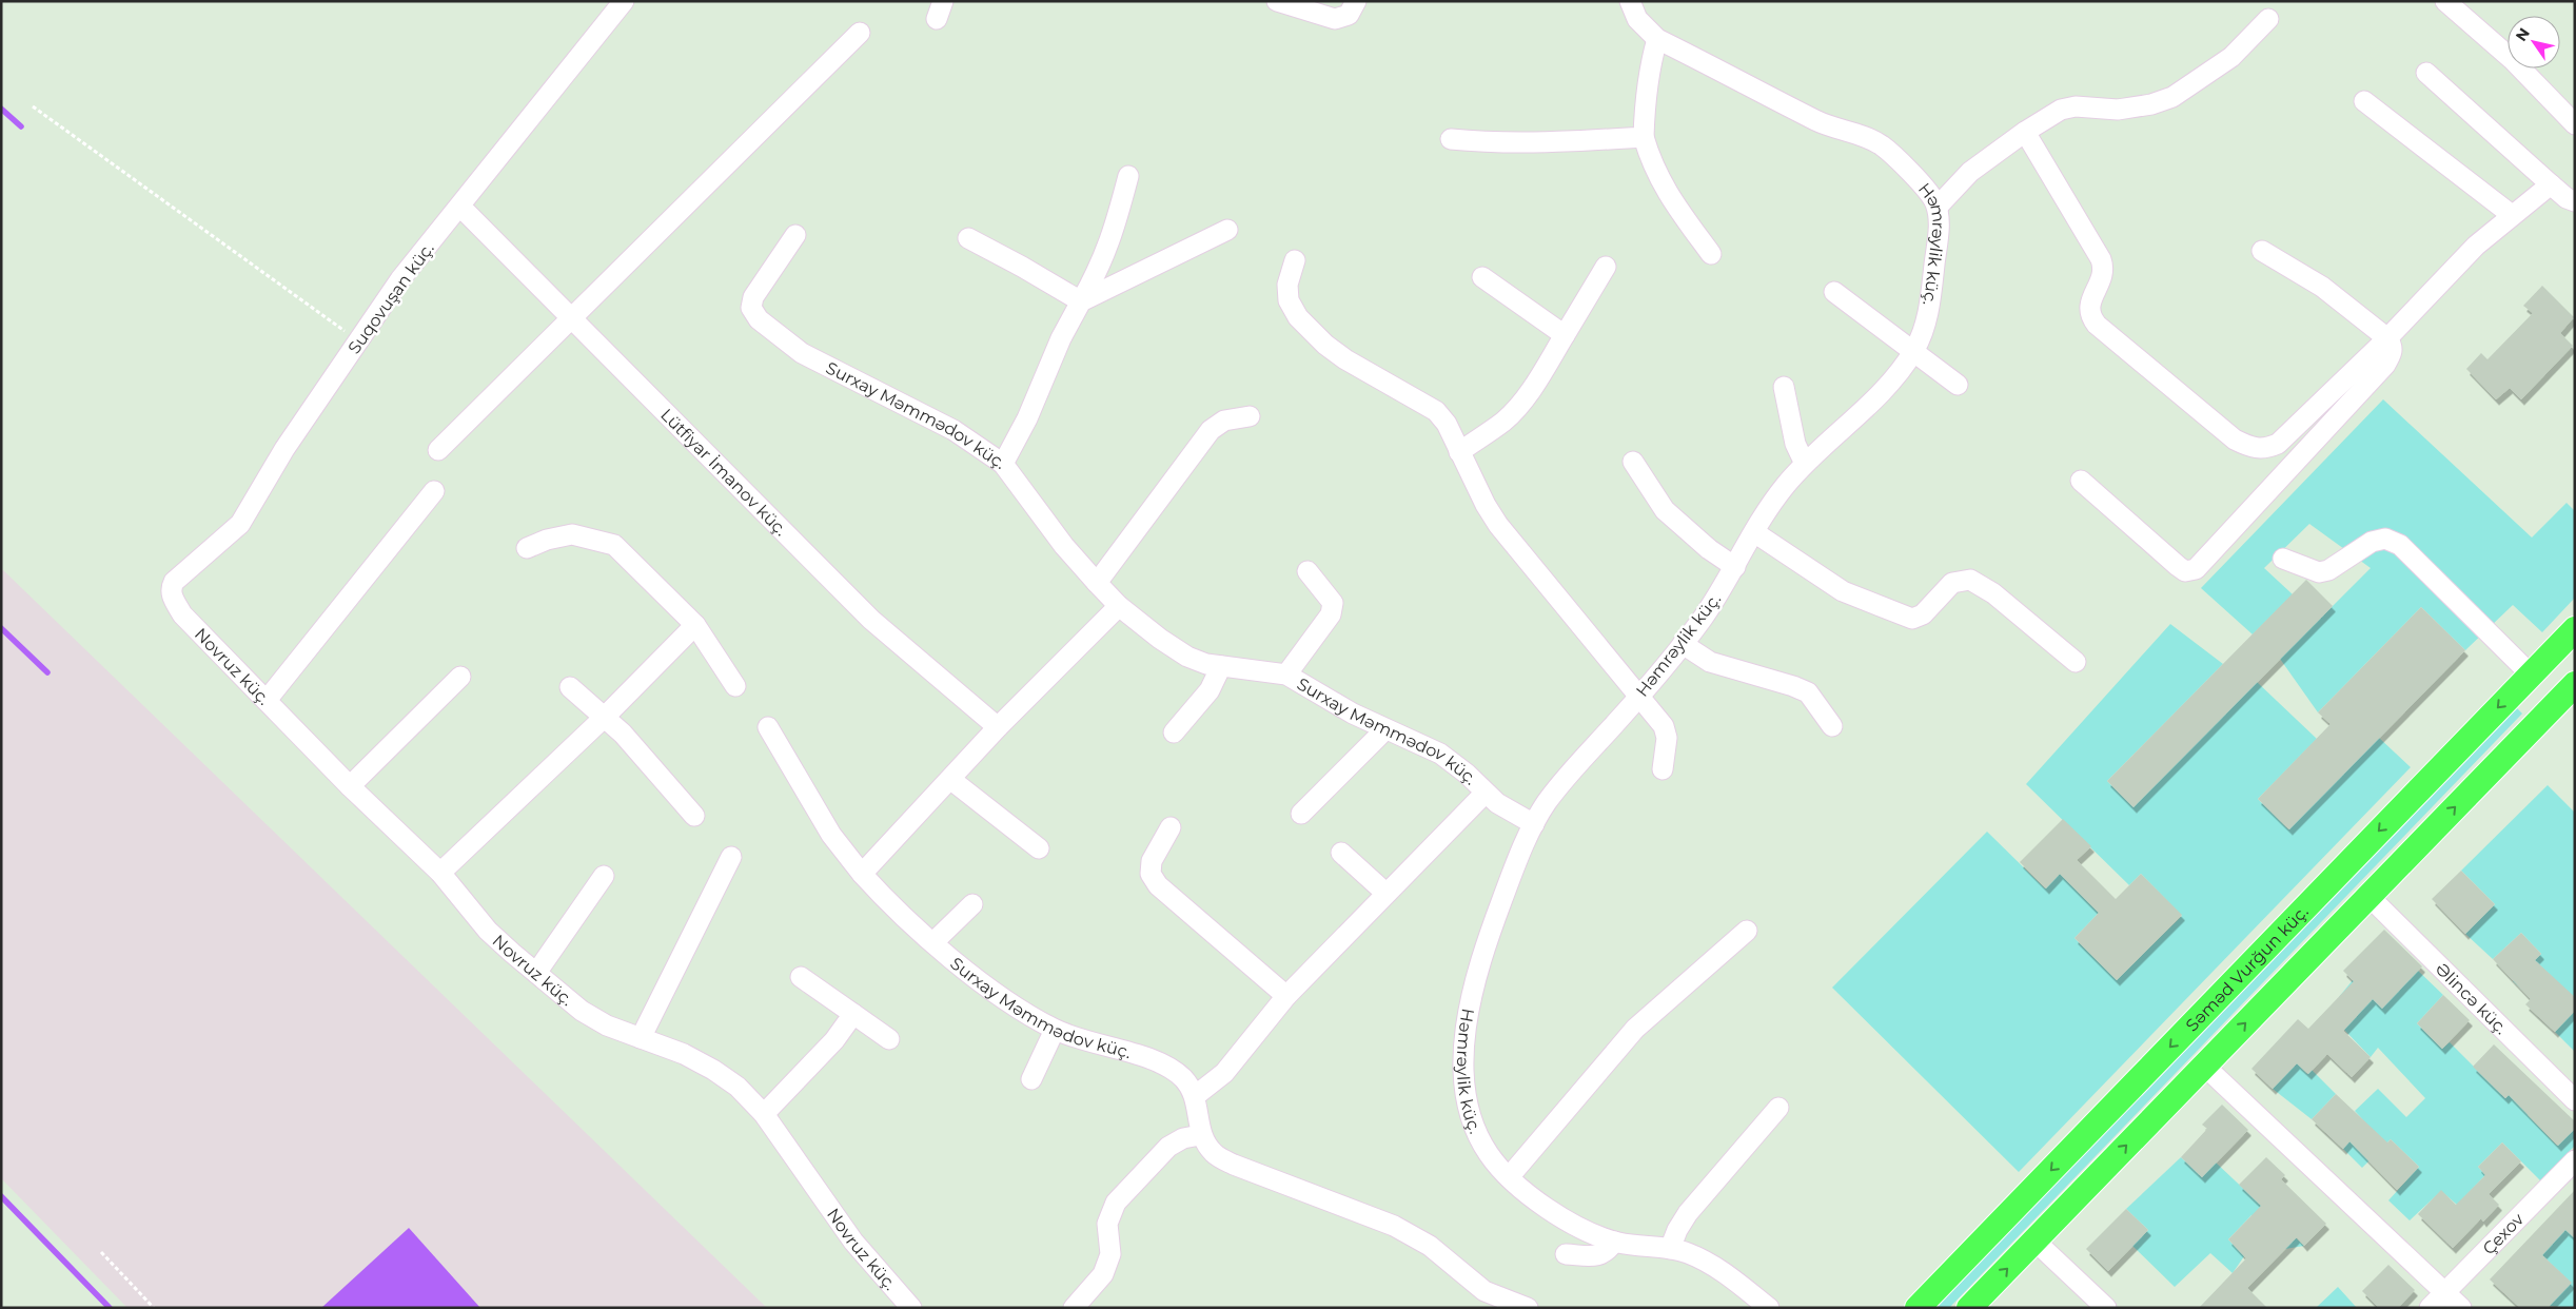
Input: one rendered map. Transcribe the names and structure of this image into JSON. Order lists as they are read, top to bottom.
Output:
{
  "streets": {
    "main road": ["Səməd Vurğun küç."],
    "street": [
      "Həmrəylik küç.",
      "Suqovuşan küç.",
      "Surxay Məmmədov küç.",
      "Lütfiyar İmanov küç.",
      "Novruz küç.",
      "Əlincə küç.",
      "Çexov"
    ]
  },
  "crossings": [
    ["Həmrəylik küç.", "Surxay Məmmədov küç."],
    ["Suqovuşan küç.", "Lütfiyar İmanov küç."],
    ["Suqovuşan küç.", "Novruz küç."]
  ],
  "north": "top left"
}
